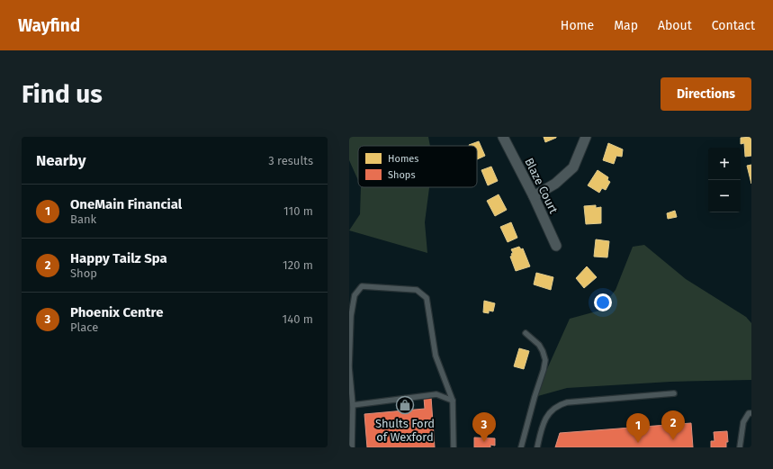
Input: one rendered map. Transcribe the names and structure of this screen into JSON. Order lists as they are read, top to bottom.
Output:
{
  "streets": {
    "street": ["Blaze Court"]
  },
  "places": {
    "shop": ["Shults Ford of Wexford"]
  },
  "legend": ["Homes", "Shops"],
  "page": {
    "header": "Wayfind",
    "nav": [
      "Home",
      "Map",
      "About",
      "Contact"
    ],
    "buttons": "Directions",
    "title": "Find us",
    "heading": ["Nearby", "3 results"],
    "map_buttons": ["+", "−"],
    "list": [
      {
        "mark": "1",
        "name": "OneMain Financial",
        "note": "Bank",
        "value": "110 m"
      },
      {
        "mark": "2",
        "name": "Happy Tailz Spa",
        "note": "Shop",
        "value": "120 m"
      },
      {
        "mark": "3",
        "name": "Phoenix Centre",
        "note": "Place",
        "value": "140 m"
      }
    ],
    "pins": ["2", "3", "1"]
  }
}
